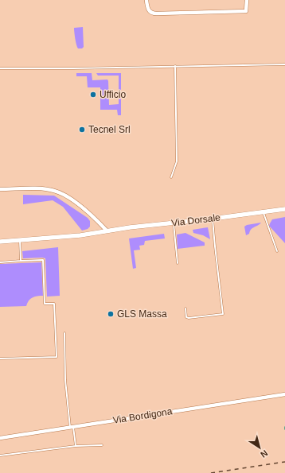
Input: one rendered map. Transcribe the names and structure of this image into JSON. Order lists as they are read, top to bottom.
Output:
{
  "streets": {
    "street": ["Via Dorsale", "Via Bordigona"]
  },
  "places": ["Ufficio", "Tecnel Srl", "GLS Massa"],
  "north": "bottom right"
}
